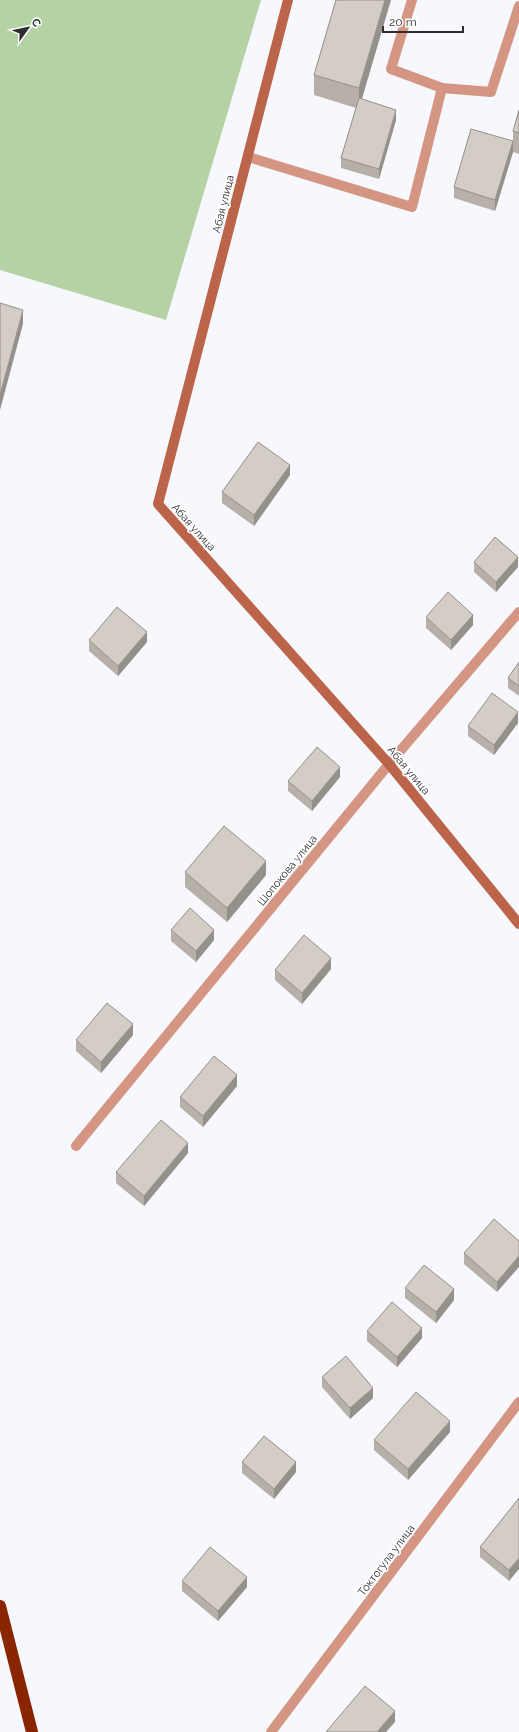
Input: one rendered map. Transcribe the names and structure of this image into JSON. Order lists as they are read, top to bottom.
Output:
{
  "streets": {
    "street": ["Абая улица", "Шопокова улица", "Токтогула улица"]
  },
  "crossings": [
    ["Абая улица", "Шопокова улица"]
  ],
  "scale_bar": "20 m",
  "north": "top right"
}
